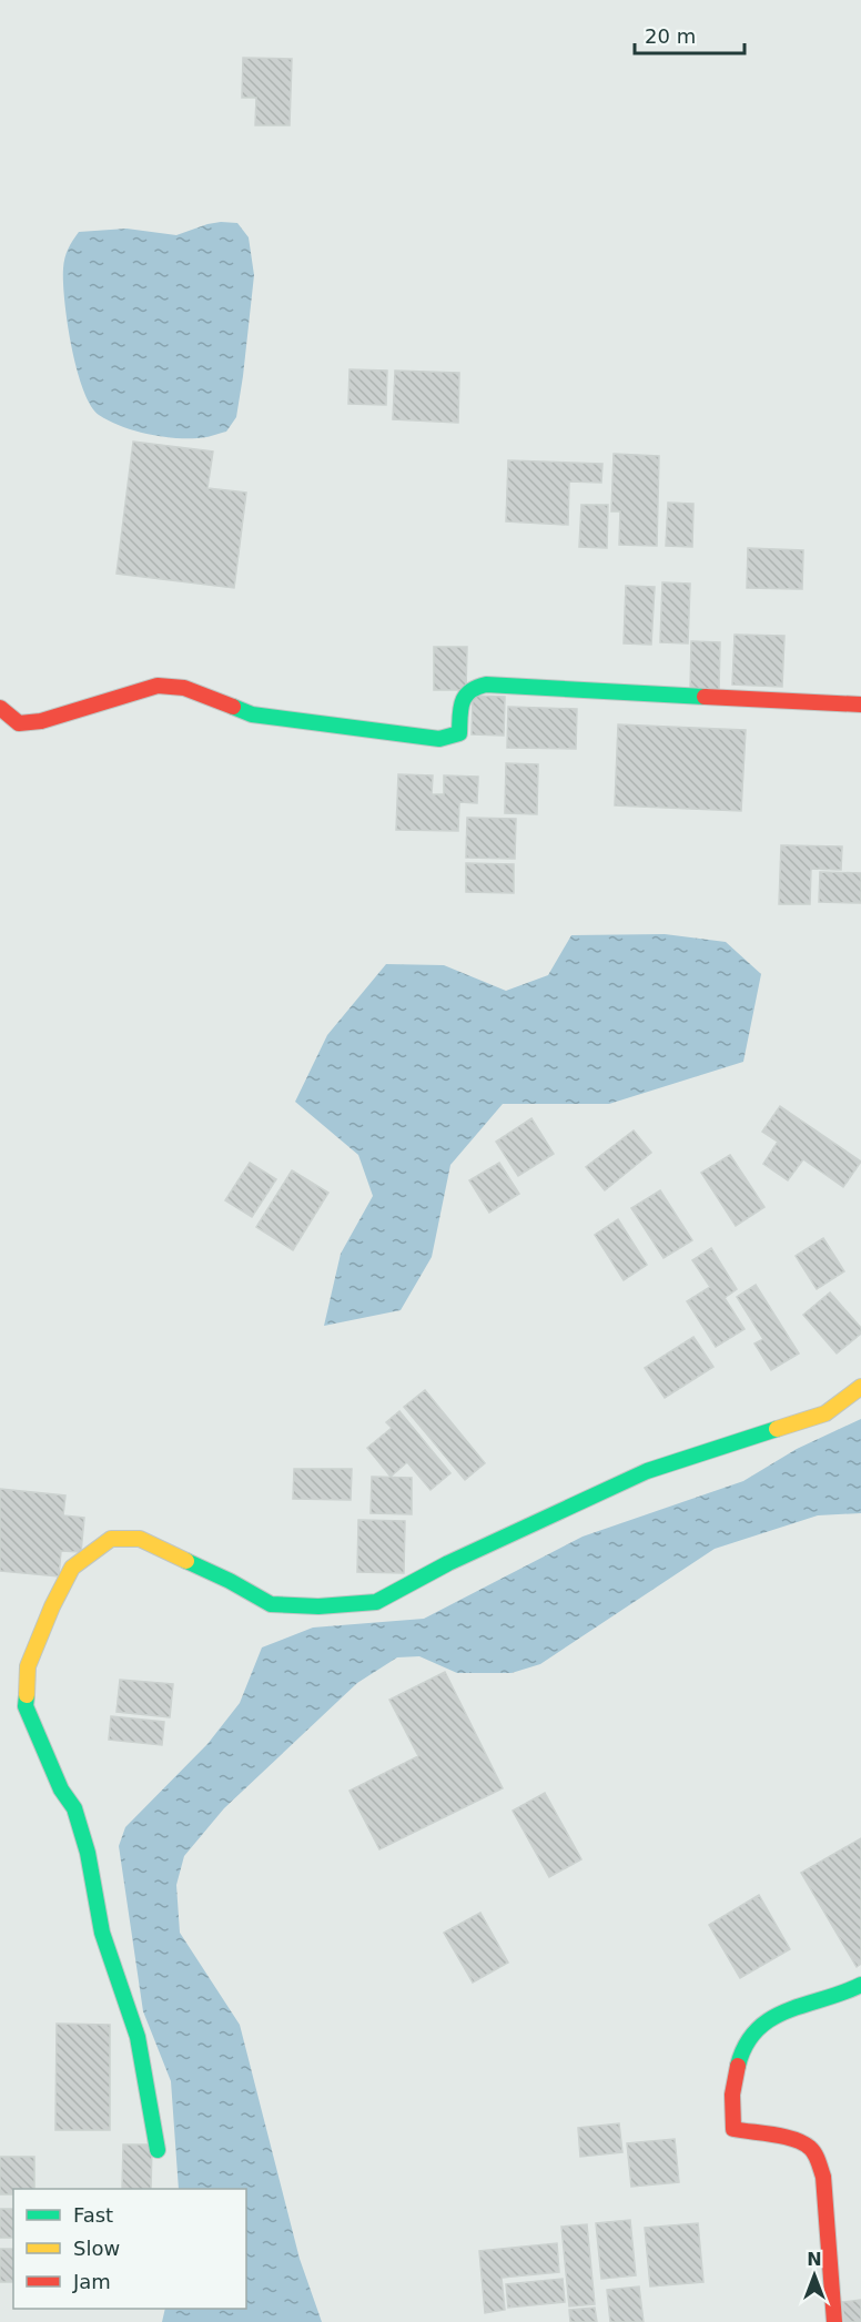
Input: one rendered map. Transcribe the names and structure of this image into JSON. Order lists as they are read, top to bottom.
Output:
{
  "legend": ["Fast", "Slow", "Jam"],
  "scale_bar": "20 m",
  "north": "top"
}
